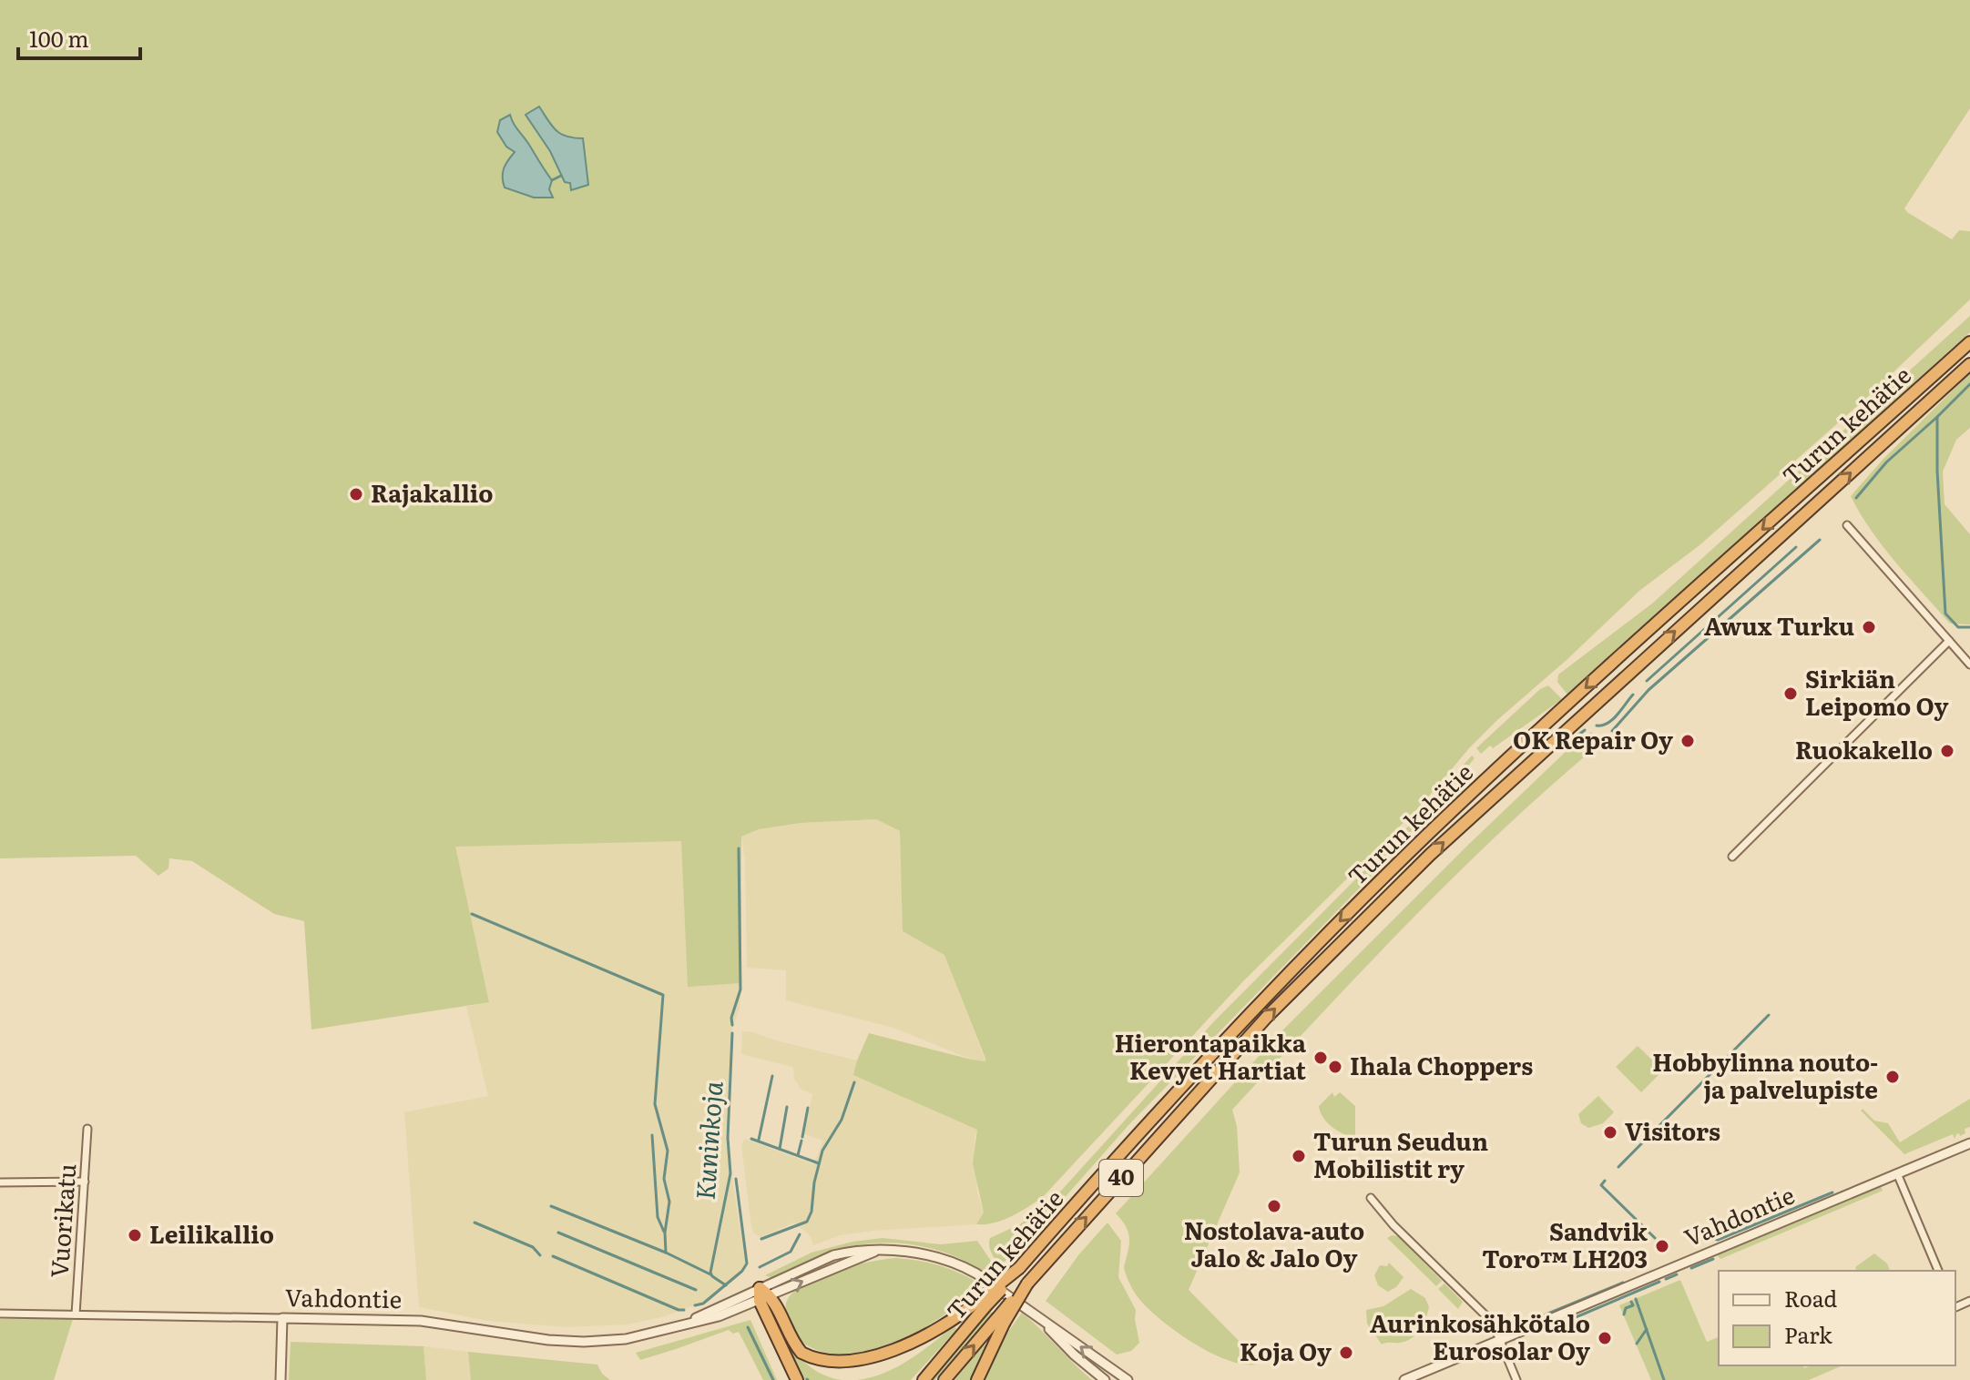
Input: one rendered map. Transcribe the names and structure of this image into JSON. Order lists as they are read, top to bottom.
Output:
{
  "streets": {
    "highway": ["Turun kehätie", "40"],
    "street": ["Vahdontie", "Vuorikatu"]
  },
  "crossings": [
    ["Vahdontie", "Vuorikatu"]
  ],
  "water": ["Kuninkoja"],
  "places": [
    "Rajakallio",
    "Awux Turku",
    "Sirkiän Leipomo Oy",
    "OK Repair Oy",
    "Ruokakello",
    "Hierontapaikka Kevyet Hartiat",
    "Ihala Choppers",
    "Hobbylinna nouto- ja palvelupiste",
    "Visitors",
    "Turun Seudun Mobilistit ry",
    "Nostolava-auto Jalo & Jalo Oy",
    "Leilikallio",
    "Sandvik Toro™ LH203",
    "Aurinkosähkötalo Eurosolar Oy",
    "Koja Oy"
  ],
  "legend": ["Road", "Park"],
  "scale_bar": "100 m"
}
